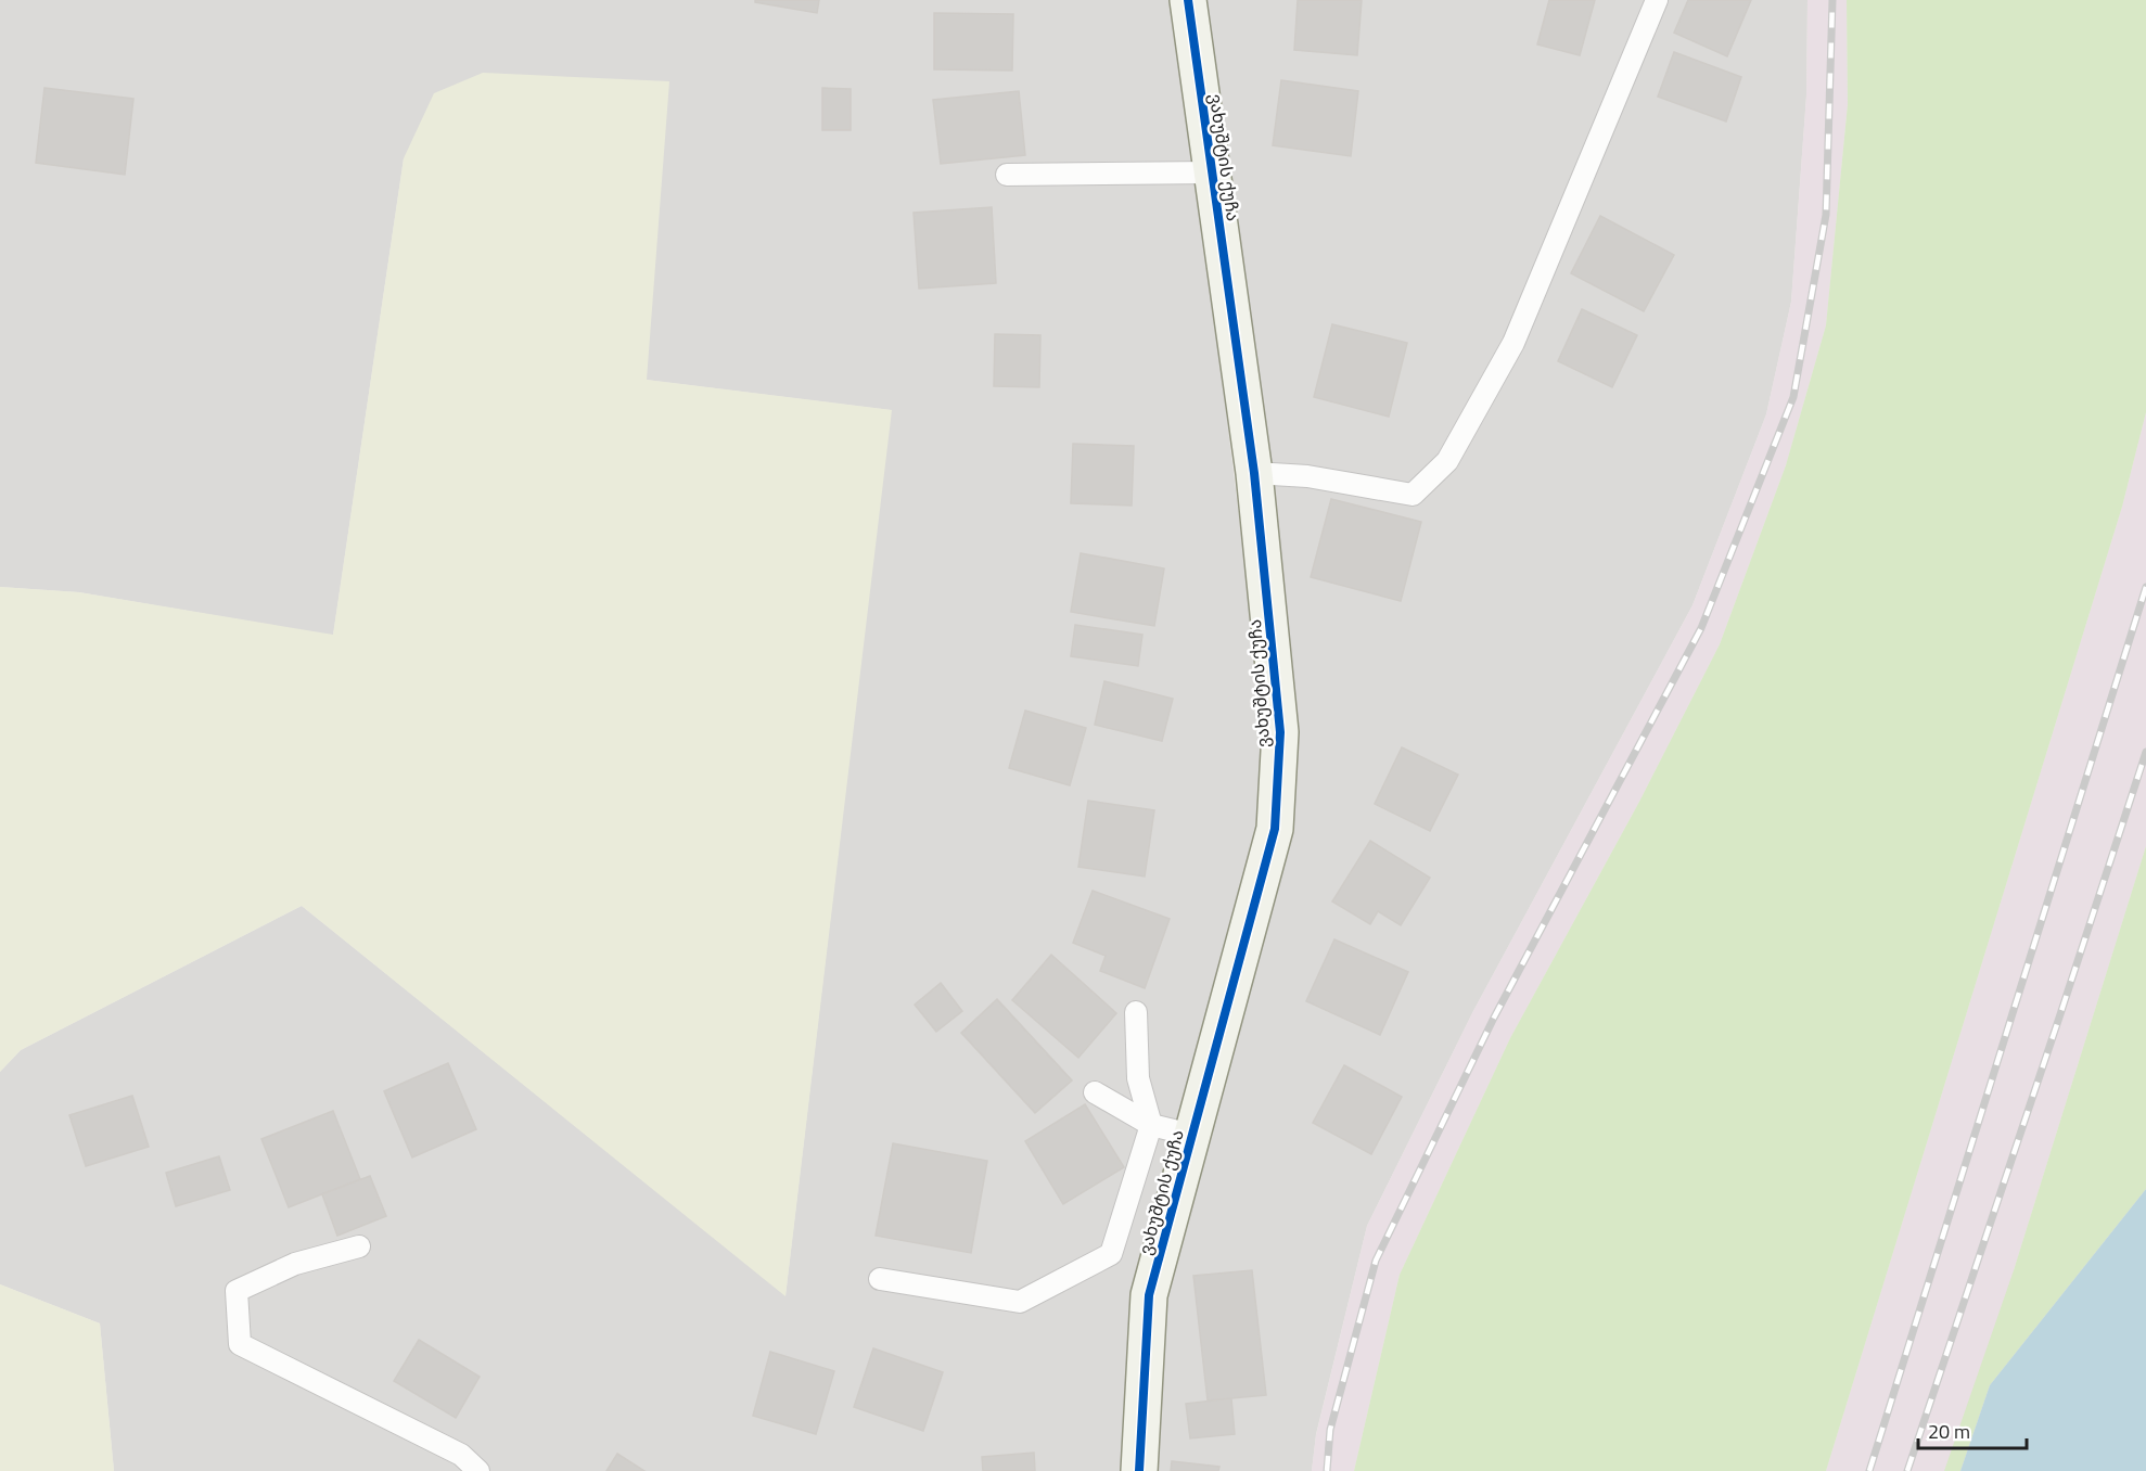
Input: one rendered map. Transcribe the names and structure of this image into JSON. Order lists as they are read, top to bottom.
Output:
{
  "streets": {
    "street": ["ვახუშტის ქუჩა"]
  },
  "scale_bar": "20 m"
}
